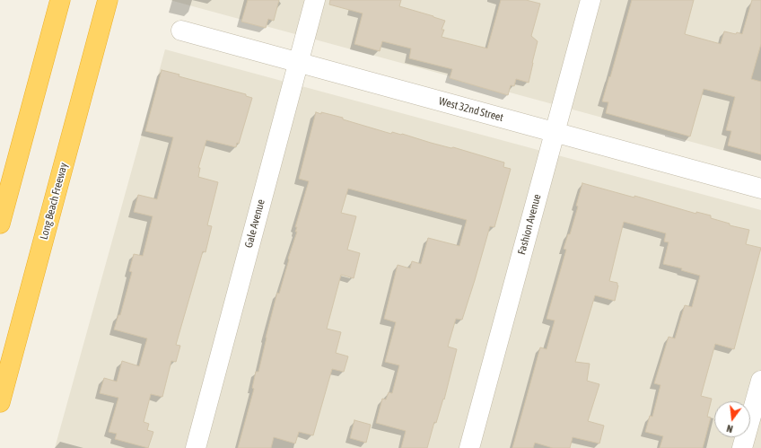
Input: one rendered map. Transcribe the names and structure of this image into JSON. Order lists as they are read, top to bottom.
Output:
{
  "streets": {
    "highway": ["Long Beach Freeway"],
    "street": ["West 32nd Street", "Gale Avenue", "Fashion Avenue"]
  },
  "crossings": [
    ["West 32nd Street", "Gale Avenue"],
    ["West 32nd Street", "Fashion Avenue"]
  ],
  "north": "bottom"
}
